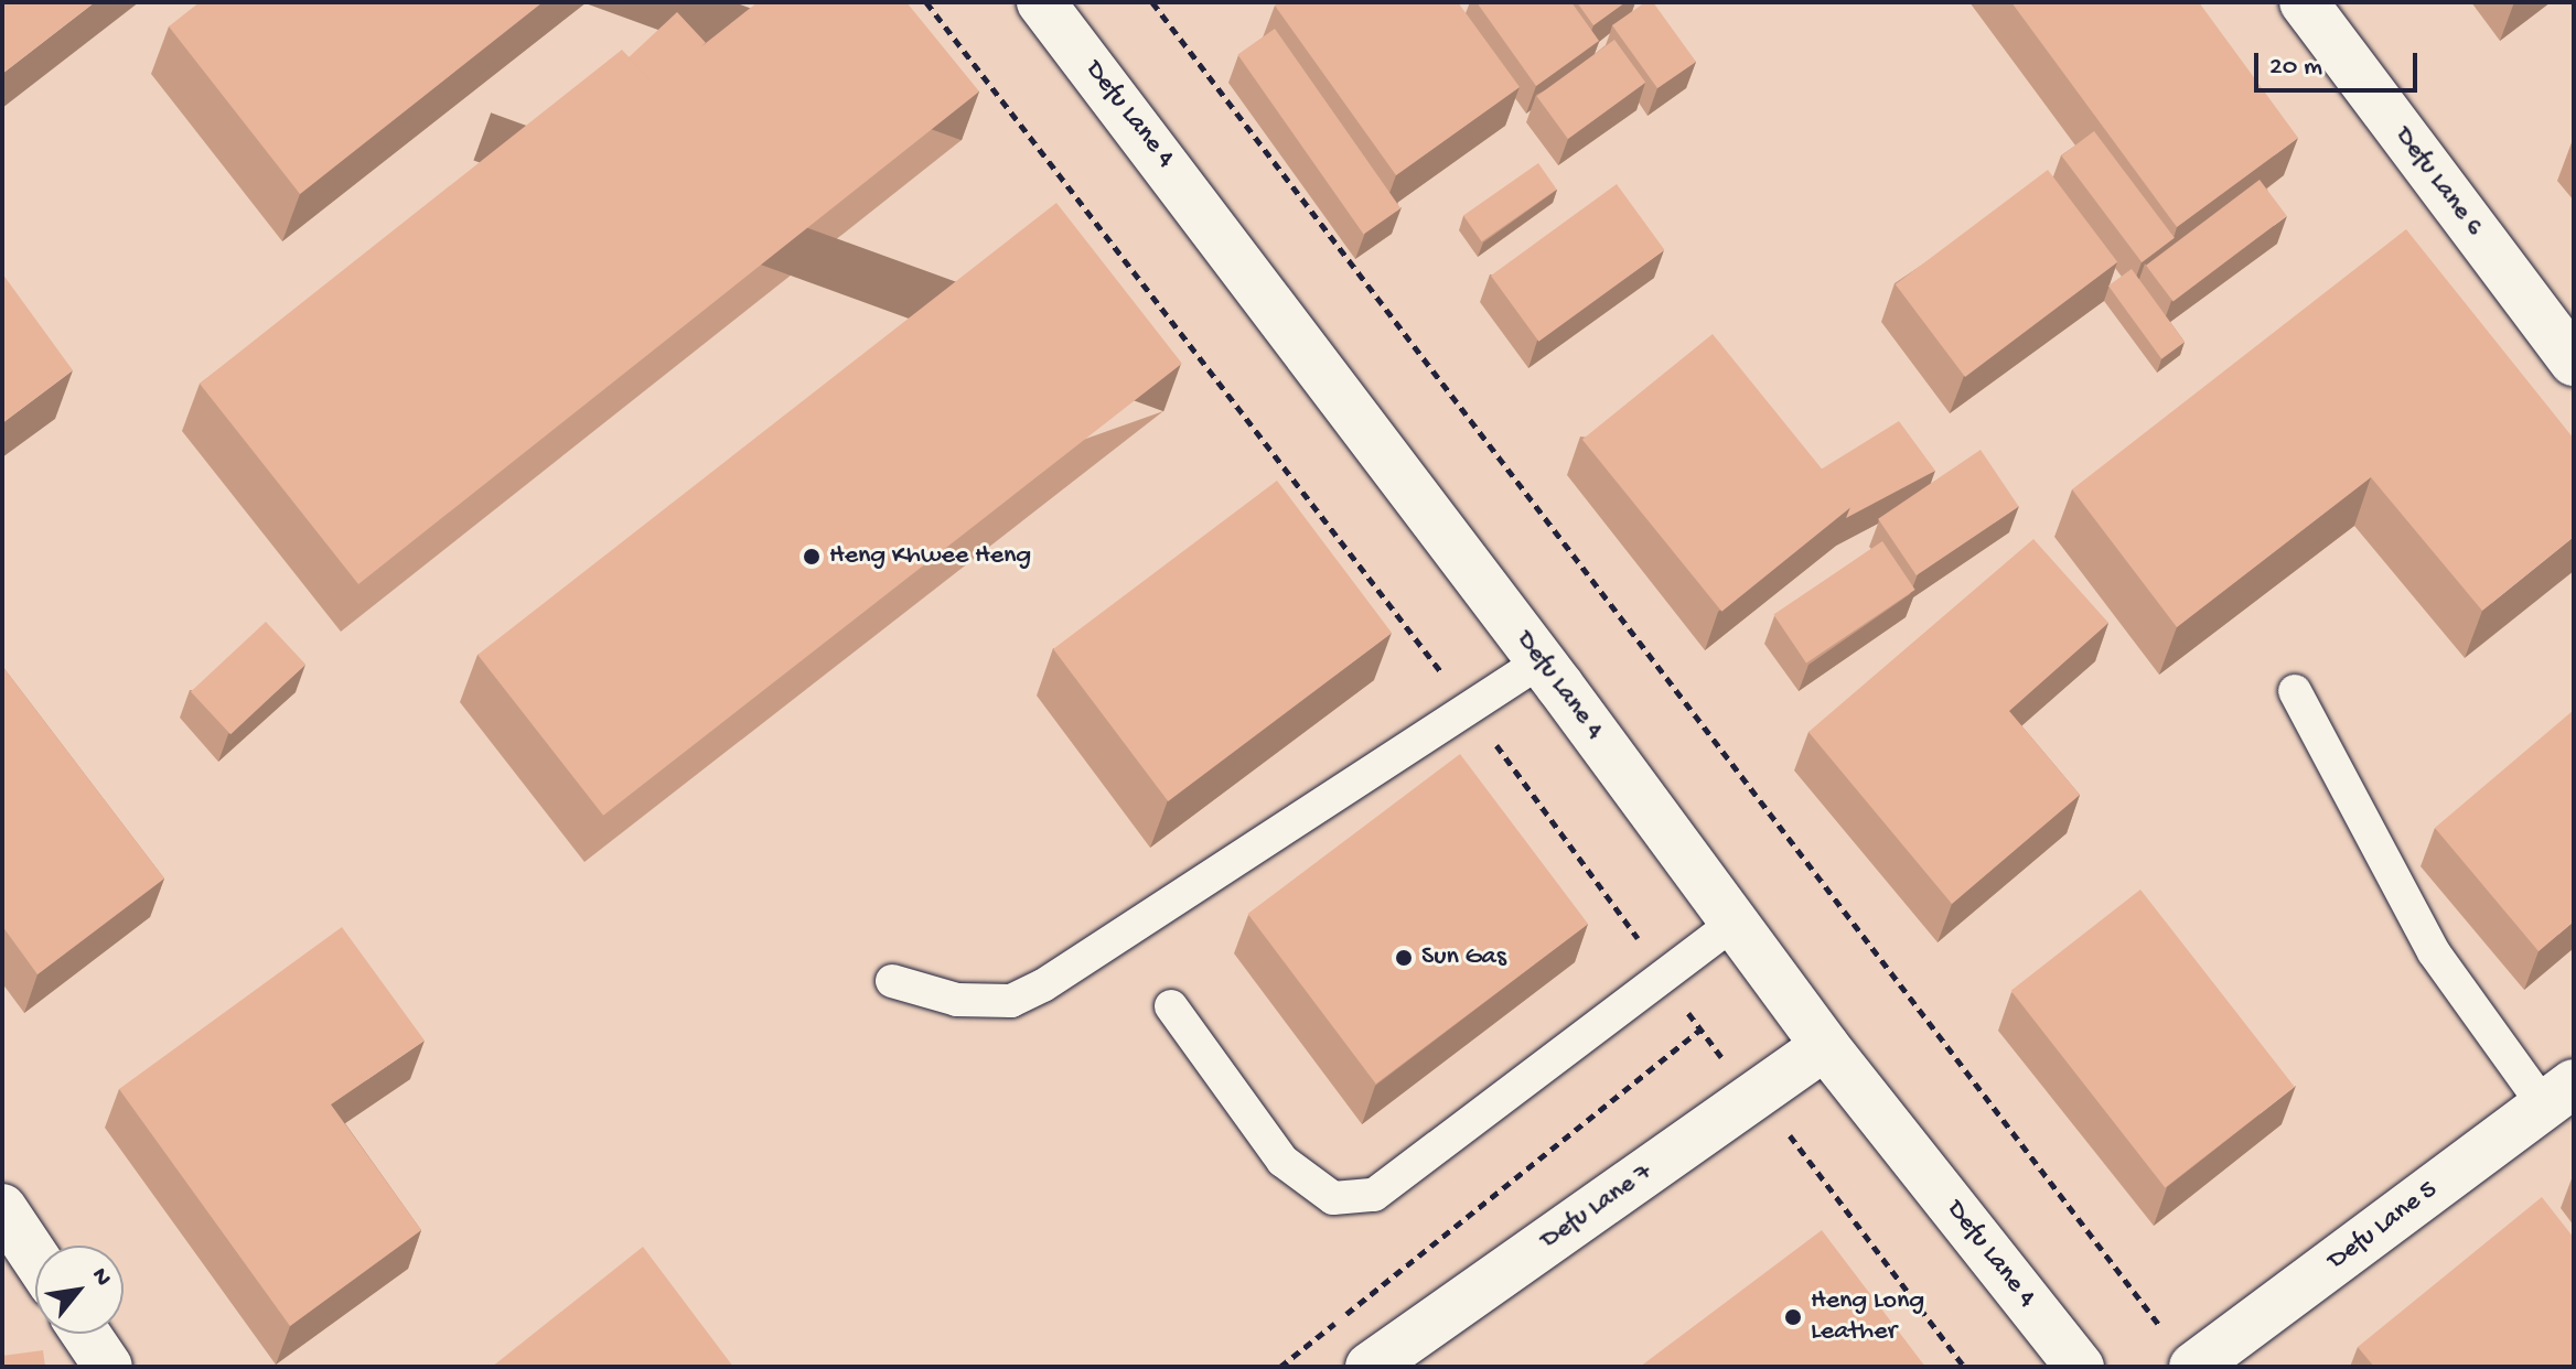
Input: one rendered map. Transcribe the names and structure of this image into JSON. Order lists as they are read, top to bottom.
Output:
{
  "streets": {
    "street": [
      "Defu Lane 4",
      "Defu Lane 6",
      "Defu Lane 7",
      "Defu Lane 5"
    ]
  },
  "crossings": [
    ["Defu Lane 4", "Defu Lane 7"]
  ],
  "places": ["Heng Khwee Heng", "Sun Gas", "Heng Long Leather"],
  "scale_bar": "20 m",
  "north": "top right"
}
